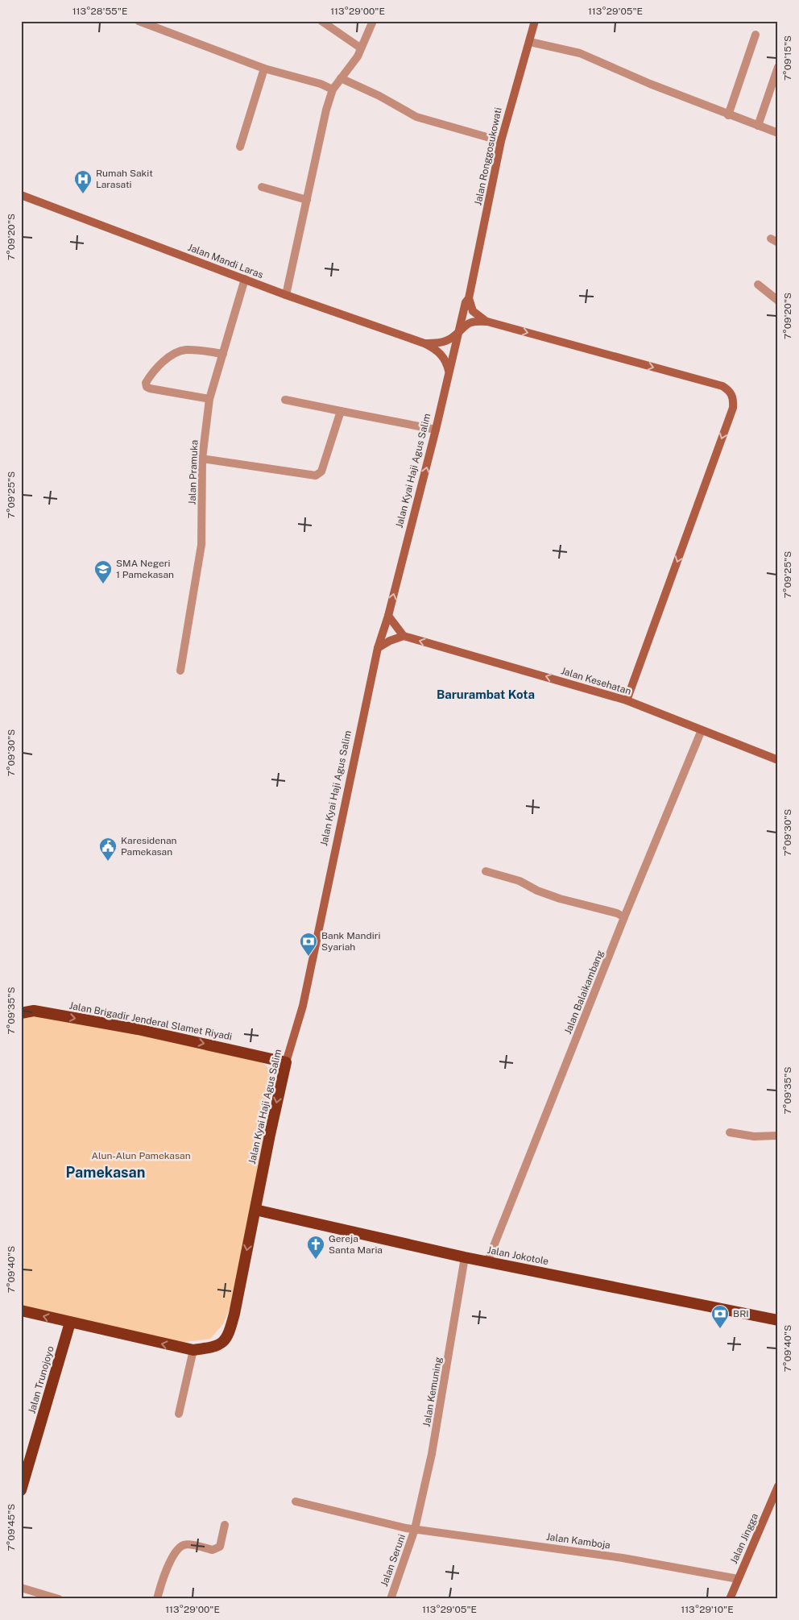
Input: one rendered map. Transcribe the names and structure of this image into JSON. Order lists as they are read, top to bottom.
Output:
{
  "streets": {
    "highway": [
      "Jalan Kyai Haji Agus Salim",
      "Jalan Brigadir Jenderal Slamet Riyadi",
      "Jalan Jokotole",
      "Jalan Trunojoyo"
    ],
    "main road": [
      "Jalan Ronggosukowati",
      "Jalan Mandi Laras",
      "Jalan Kesehatan",
      "Jalan Jingga"
    ],
    "street": [
      "Jalan Pramuka",
      "Jalan Balaikambang",
      "Jalan Kemuning",
      "Jalan Kamboja",
      "Jalan Seruni"
    ]
  },
  "crossings": [
    ["Jalan Ronggosukowati", "Jalan Kyai Haji Agus Salim"],
    ["Jalan Mandi Laras", "Jalan Pramuka"],
    ["Jalan Kyai Haji Agus Salim", "Jalan Brigadir Jenderal Slamet Riyadi"],
    ["Jalan Kyai Haji Agus Salim", "Jalan Jokotole"],
    ["Jalan Kyai Haji Agus Salim", "Jalan Trunojoyo"],
    ["Jalan Kesehatan", "Jalan Balaikambang"],
    ["Jalan Balaikambang", "Jalan Jokotole"],
    ["Jalan Jokotole", "Jalan Kemuning"],
    ["Jalan Kemuning", "Jalan Kamboja"],
    ["Jalan Kemuning", "Jalan Seruni"],
    ["Jalan Jingga", "Jalan Kamboja"],
    ["Jalan Kamboja", "Jalan Seruni"]
  ],
  "one_way": ["Jalan Kesehatan", "Jalan Brigadir Jenderal Slamet Riyadi"],
  "districts": ["Barurambat Kota", "Pamekasan"],
  "parks": ["Alun-Alun Pamekasan"],
  "places": {
    "hospital": ["Rumah Sakit Larasati"],
    "school or university": ["SMA Negeri 1 Pamekasan"],
    "public building": ["Karesidenan Pamekasan"],
    "bank": ["Bank Mandiri Syariah", "BRI"],
    "church": ["Gereja Santa Maria"]
  },
  "coordinates": [
    "113°28'55\"E",
    "113°29'00\"E",
    "113°29'05\"E",
    "7°09'15\"S",
    "7°09'20\"S",
    "7°09'25\"S",
    "7°09'30\"S",
    "7°09'35\"S",
    "7°09'40\"S",
    "7°09'45\"S",
    "113°29'10\"E"
  ]
}
